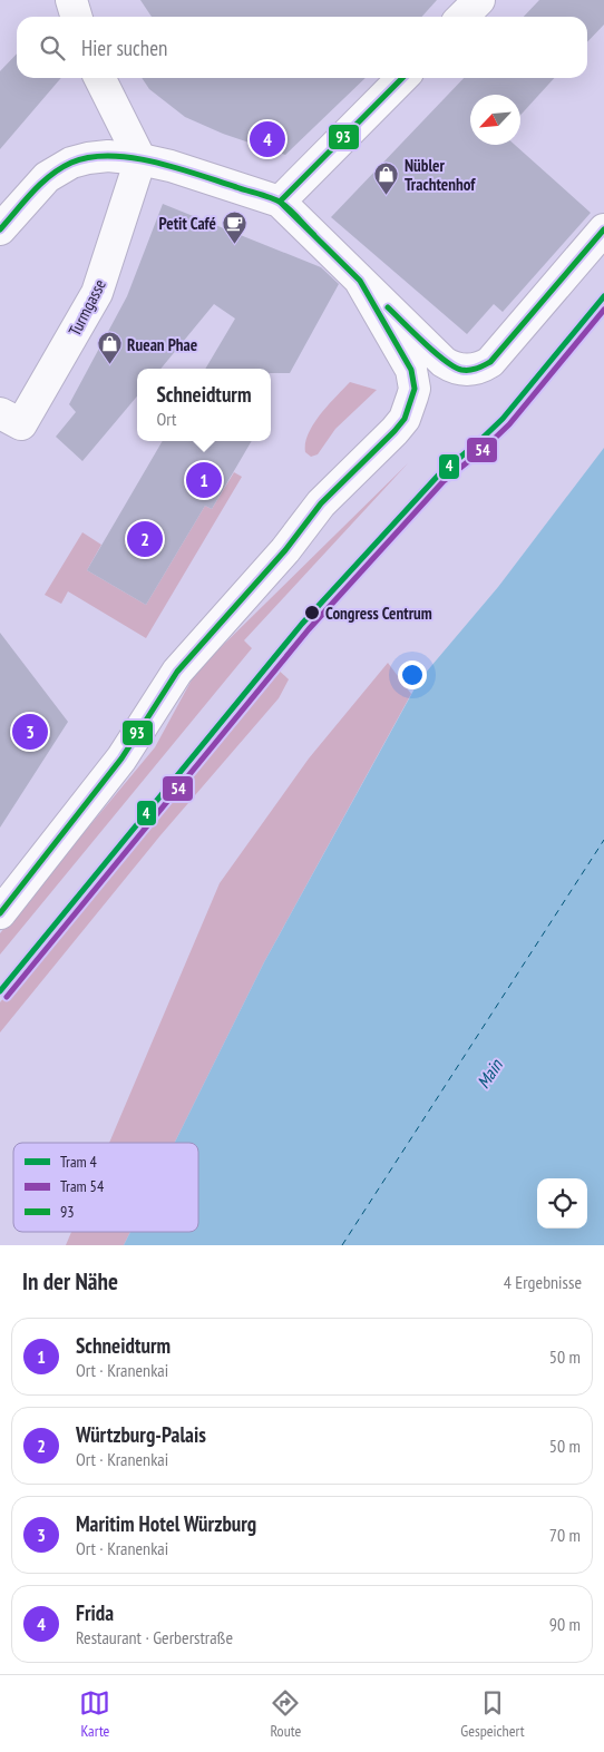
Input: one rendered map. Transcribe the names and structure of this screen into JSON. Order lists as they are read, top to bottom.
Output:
{
  "streets": {
    "street": ["Turmgasse"]
  },
  "water": ["Main"],
  "places": {
    "shop": ["Nübler Trachtenhof", "Ruean Phae"],
    "cafe": ["Petit Café"],
    "other": ["Congress Centrum"]
  },
  "lines": ["transit line 93", "tram line 4", "tram line 54"],
  "legend": ["Tram 4", "Tram 54", "93"],
  "north": "bottom left",
  "page": {
    "search": "Hier suchen",
    "pins": [
      "4",
      "1",
      "2",
      "3"
    ],
    "popup": ["Schneidturm", "Ort"],
    "heading": ["In der Nähe", "4 Ergebnisse"],
    "list": [
      {
        "mark": "1",
        "name": "Schneidturm",
        "note": "Ort · Kranenkai",
        "value": "50 m"
      },
      {
        "mark": "2",
        "name": "Würtzburg-Palais",
        "note": "Ort · Kranenkai",
        "value": "50 m"
      },
      {
        "mark": "3",
        "name": "Maritim Hotel Würzburg",
        "note": "Ort · Kranenkai",
        "value": "70 m"
      },
      {
        "mark": "4",
        "name": "Frida",
        "note": "Restaurant · Gerberstraße",
        "value": "90 m"
      }
    ],
    "nav": ["Karte", "Route", "Gespeichert"]
  }
}
